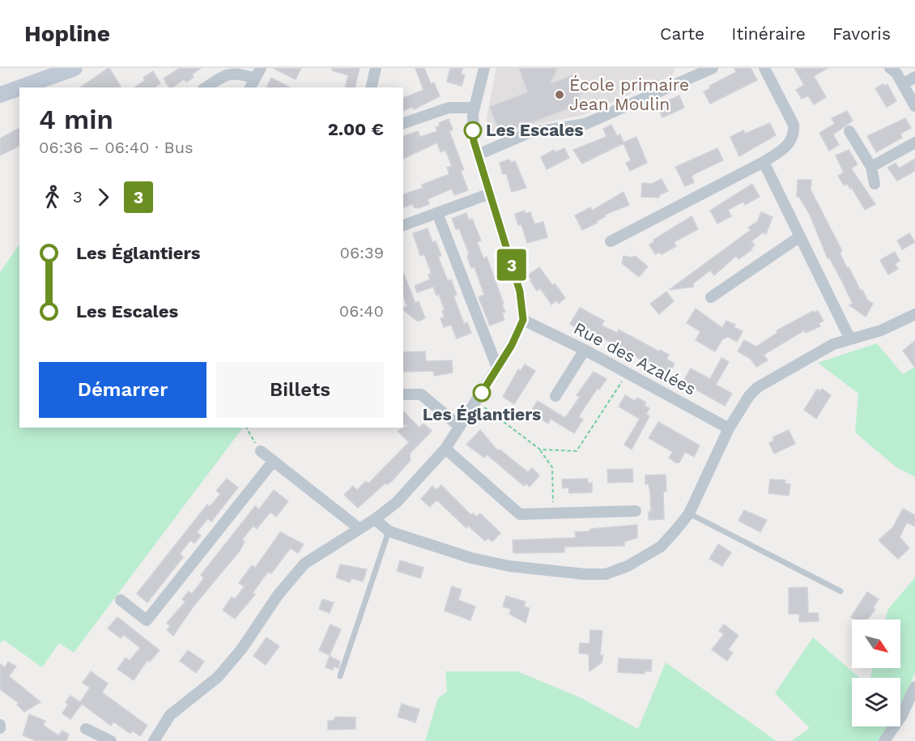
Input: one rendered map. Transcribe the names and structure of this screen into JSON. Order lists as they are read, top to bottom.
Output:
{
  "streets": {
    "street": ["Rue des Azalées"]
  },
  "places": ["École primaire Jean Moulin", "Les Escales", "Les Églantiers"],
  "lines": ["bus line 3"],
  "north": "bottom right",
  "page": {
    "header": "Hopline",
    "nav": ["Carte", "Itinéraire", "Favoris"],
    "on_map": "3",
    "heading": ["4 min", "06:36 – 06:40 · Bus", "2.00 €"],
    "legs": ["3", "3"],
    "list": [
      {
        "name": "Les Églantiers",
        "value": "06:39"
      },
      {
        "name": "Les Escales",
        "value": "06:40"
      }
    ],
    "buttons": ["Démarrer", "Billets"]
  }
}
